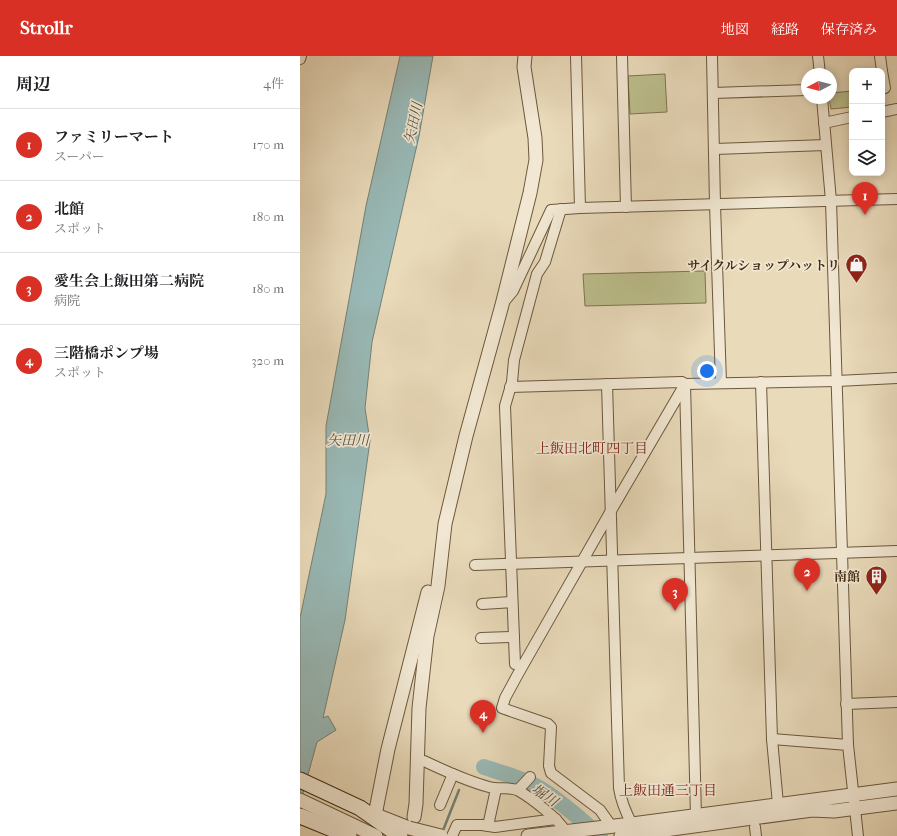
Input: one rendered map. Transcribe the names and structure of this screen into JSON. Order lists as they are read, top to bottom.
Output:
{
  "districts": ["上飯田北町四丁目", "上飯田通三丁目"],
  "water": ["矢田川", "堀川"],
  "places": {
    "shop": ["サイクルショップハットリ"],
    "building": ["南館"]
  },
  "north": "left",
  "page": {
    "header": "Strollr",
    "nav": ["地図", "経路", "保存済み"],
    "heading": ["周辺", "4件"],
    "map_buttons": ["+", "−"],
    "list": [
      {
        "mark": "1",
        "name": "ファミリーマート",
        "note": "スーパー",
        "value": "170 m"
      },
      {
        "mark": "2",
        "name": "北館",
        "note": "スポット",
        "value": "180 m"
      },
      {
        "mark": "3",
        "name": "愛生会上飯田第二病院",
        "note": "病院",
        "value": "180 m"
      },
      {
        "mark": "4",
        "name": "三階橋ポンプ場",
        "note": "スポット",
        "value": "320 m"
      }
    ],
    "pins": [
      "1",
      "2",
      "3",
      "4"
    ]
  }
}
